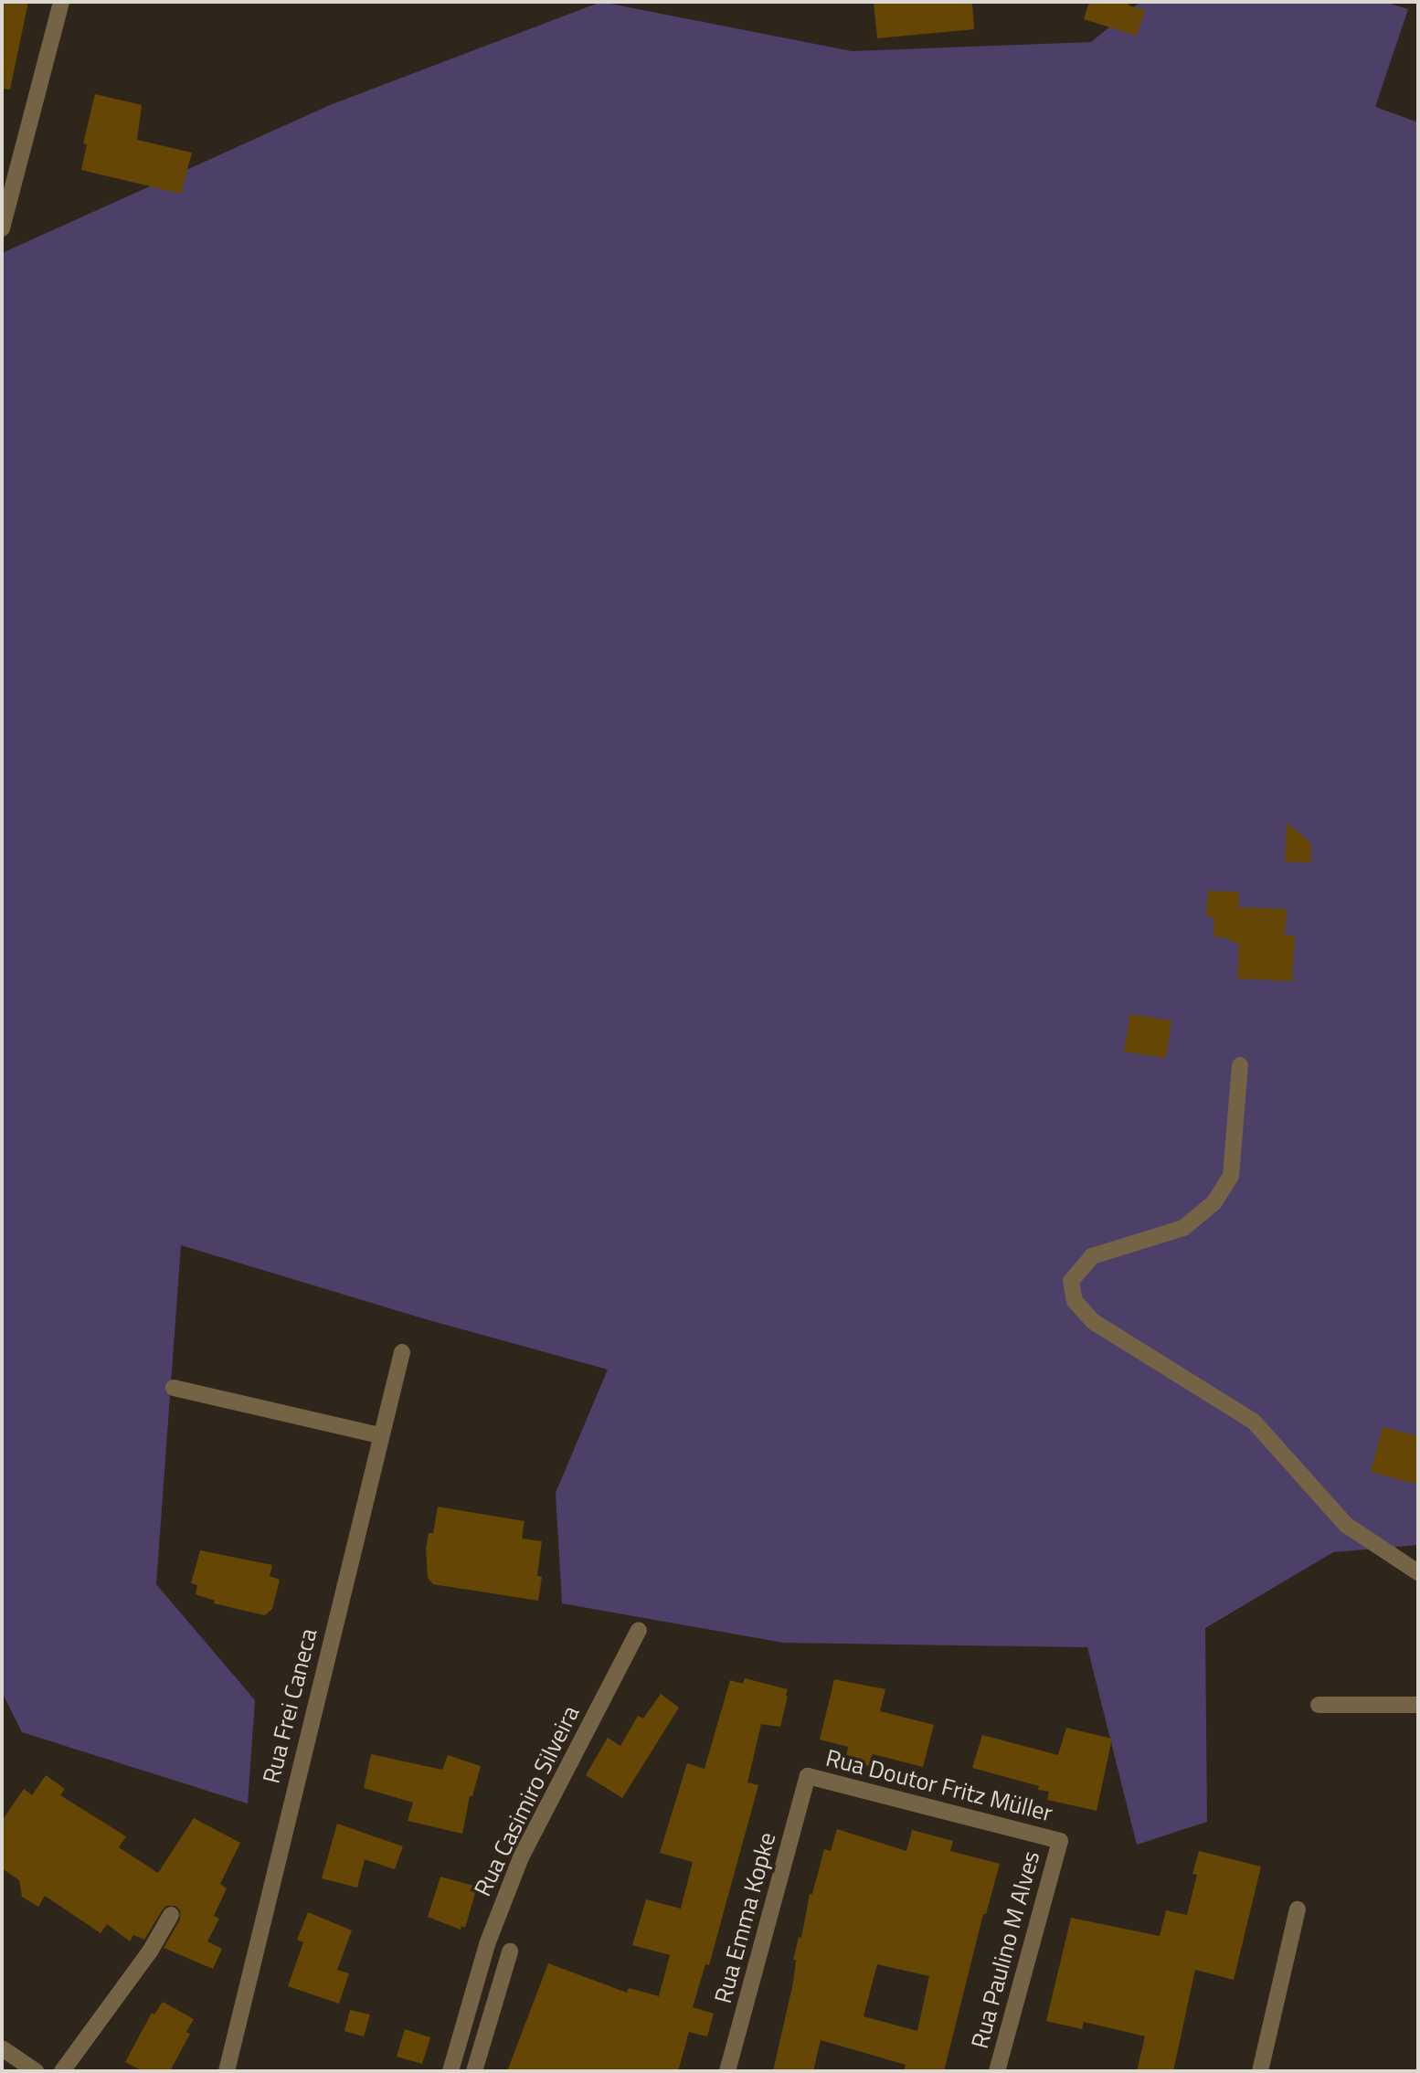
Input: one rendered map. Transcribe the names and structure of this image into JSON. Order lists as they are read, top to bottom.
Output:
{
  "streets": {
    "street": [
      "Rua Frei Caneca",
      "Rua Doutor Fritz Müller",
      "Rua Casimiro Silveira",
      "Rua Emma Kopke",
      "Rua Paulino M Alves"
    ]
  },
  "crossings": [
    ["Rua Doutor Fritz Müller", "Rua Emma Kopke"],
    ["Rua Doutor Fritz Müller", "Rua Paulino M Alves"]
  ]
}
